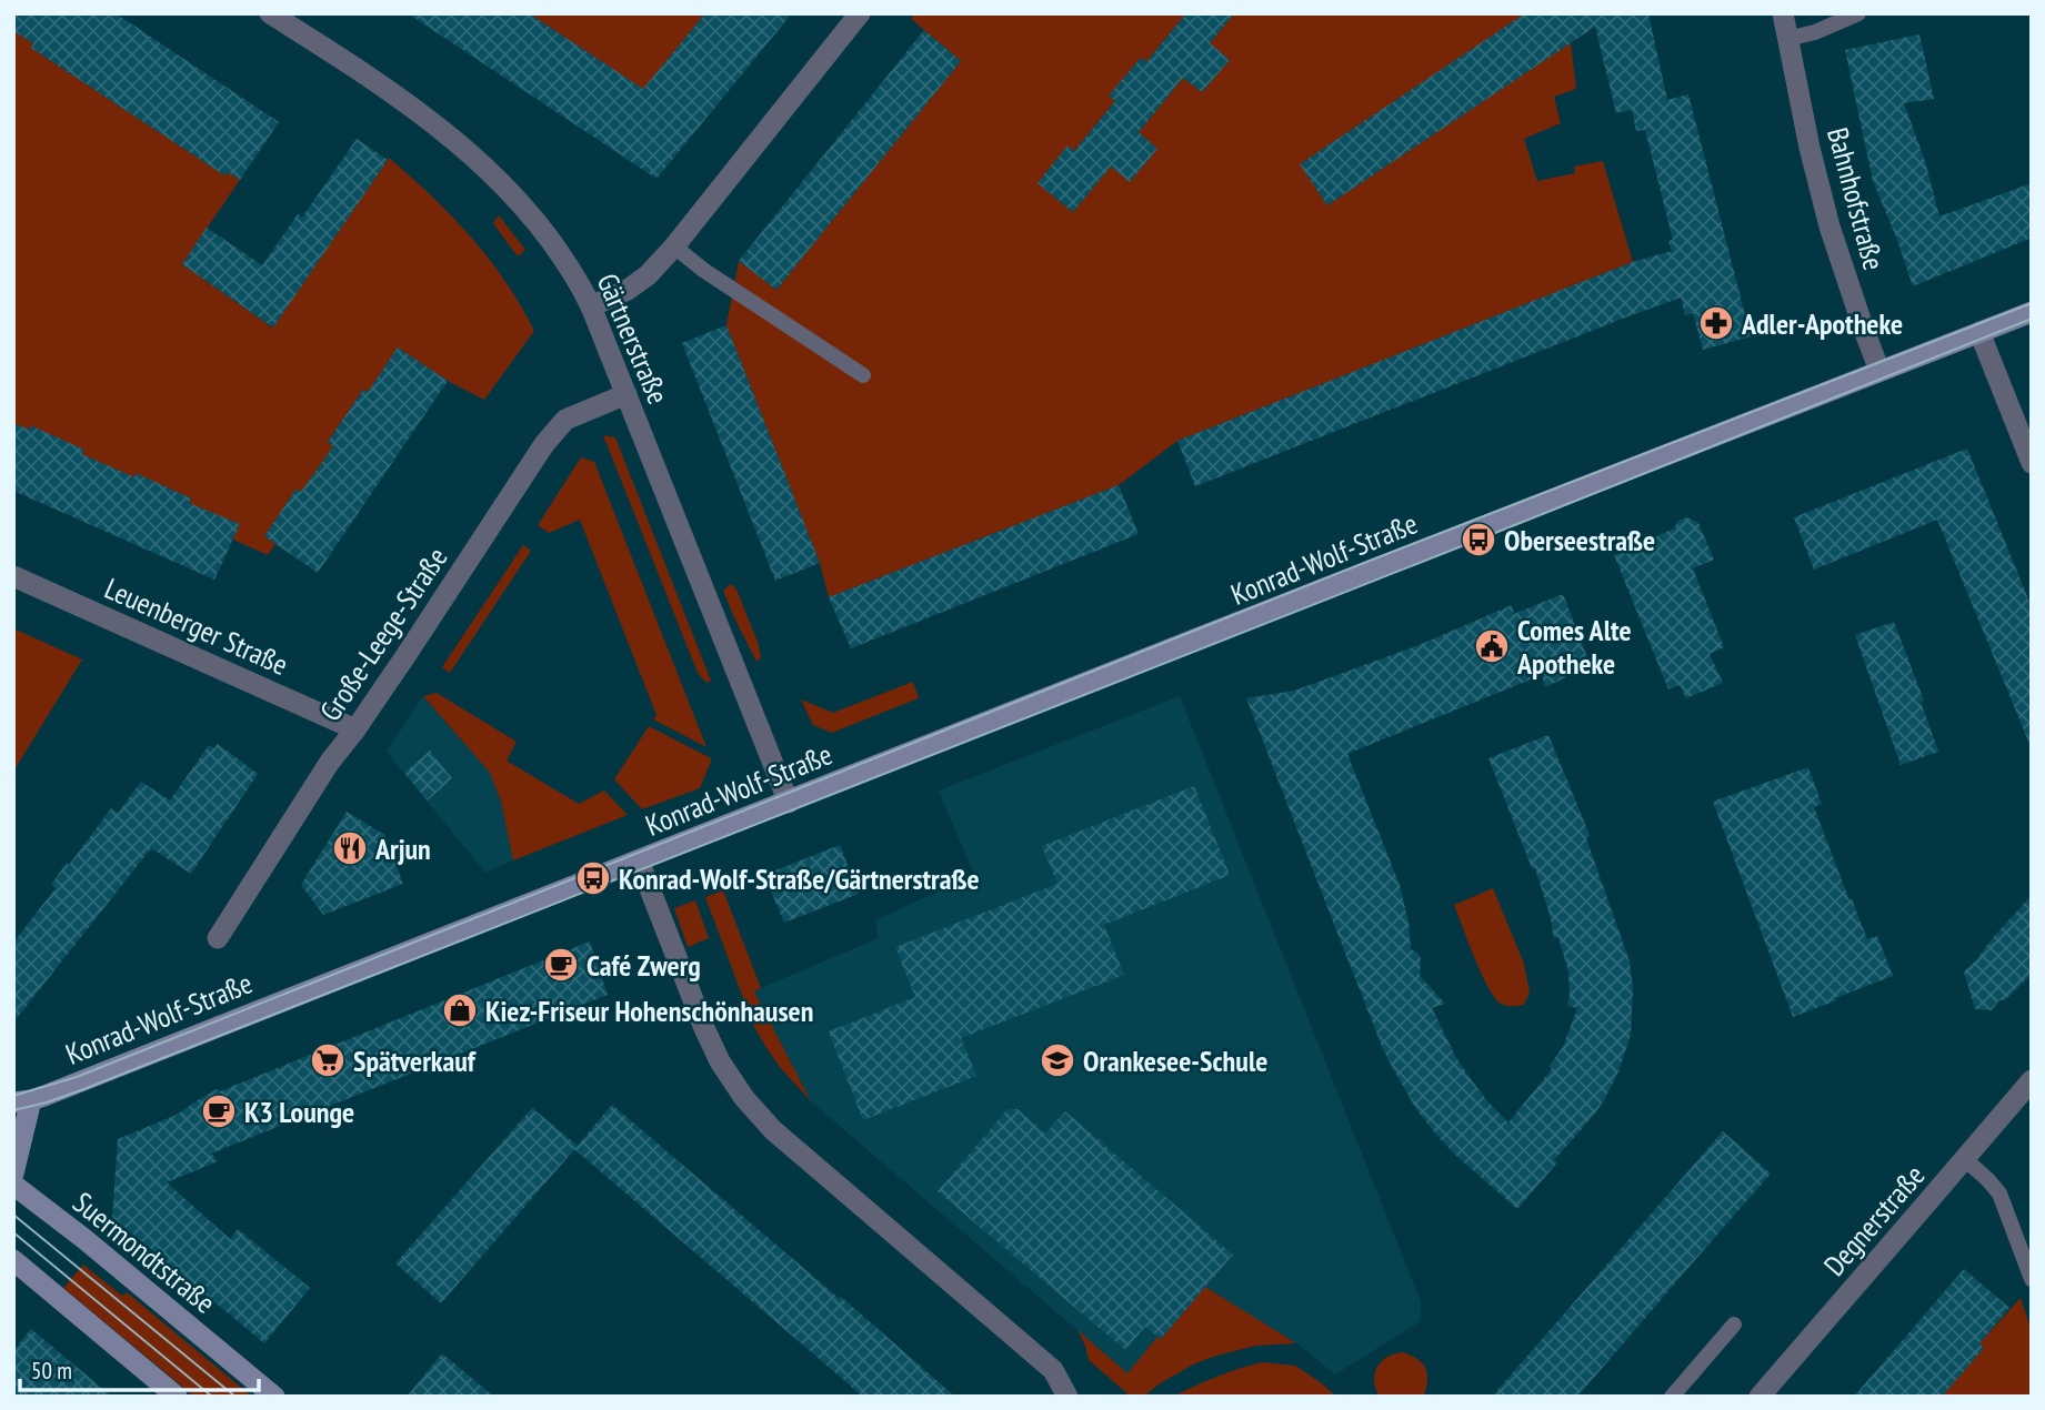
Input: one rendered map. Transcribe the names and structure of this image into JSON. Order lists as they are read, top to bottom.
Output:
{
  "streets": {
    "main road": ["Konrad-Wolf-Straße", "Suermondtstraße"],
    "street": [
      "Bahnhofstraße",
      "Gärtnerstraße",
      "Leuenberger Straße",
      "Große-Leege-Straße",
      "Degnerstraße"
    ]
  },
  "crossings": [
    ["Bahnhofstraße", "Konrad-Wolf-Straße"],
    ["Gärtnerstraße", "Konrad-Wolf-Straße"],
    ["Gärtnerstraße", "Große-Leege-Straße"],
    ["Leuenberger Straße", "Große-Leege-Straße"]
  ],
  "places": {
    "pharmacy": ["Adler-Apotheke"],
    "bus stop": ["Oberseestraße", "Konrad-Wolf-Straße/Gärtnerstraße"],
    "public building": ["Comes Alte Apotheke"],
    "restaurant": ["Arjun"],
    "cafe": ["Café Zwerg", "K3 Lounge"],
    "shop": ["Kiez-Friseur Hohenschönhausen"],
    "supermarket": ["Spätverkauf"],
    "school or university": ["Orankesee-Schule"]
  },
  "scale_bar": "50 m"
}
